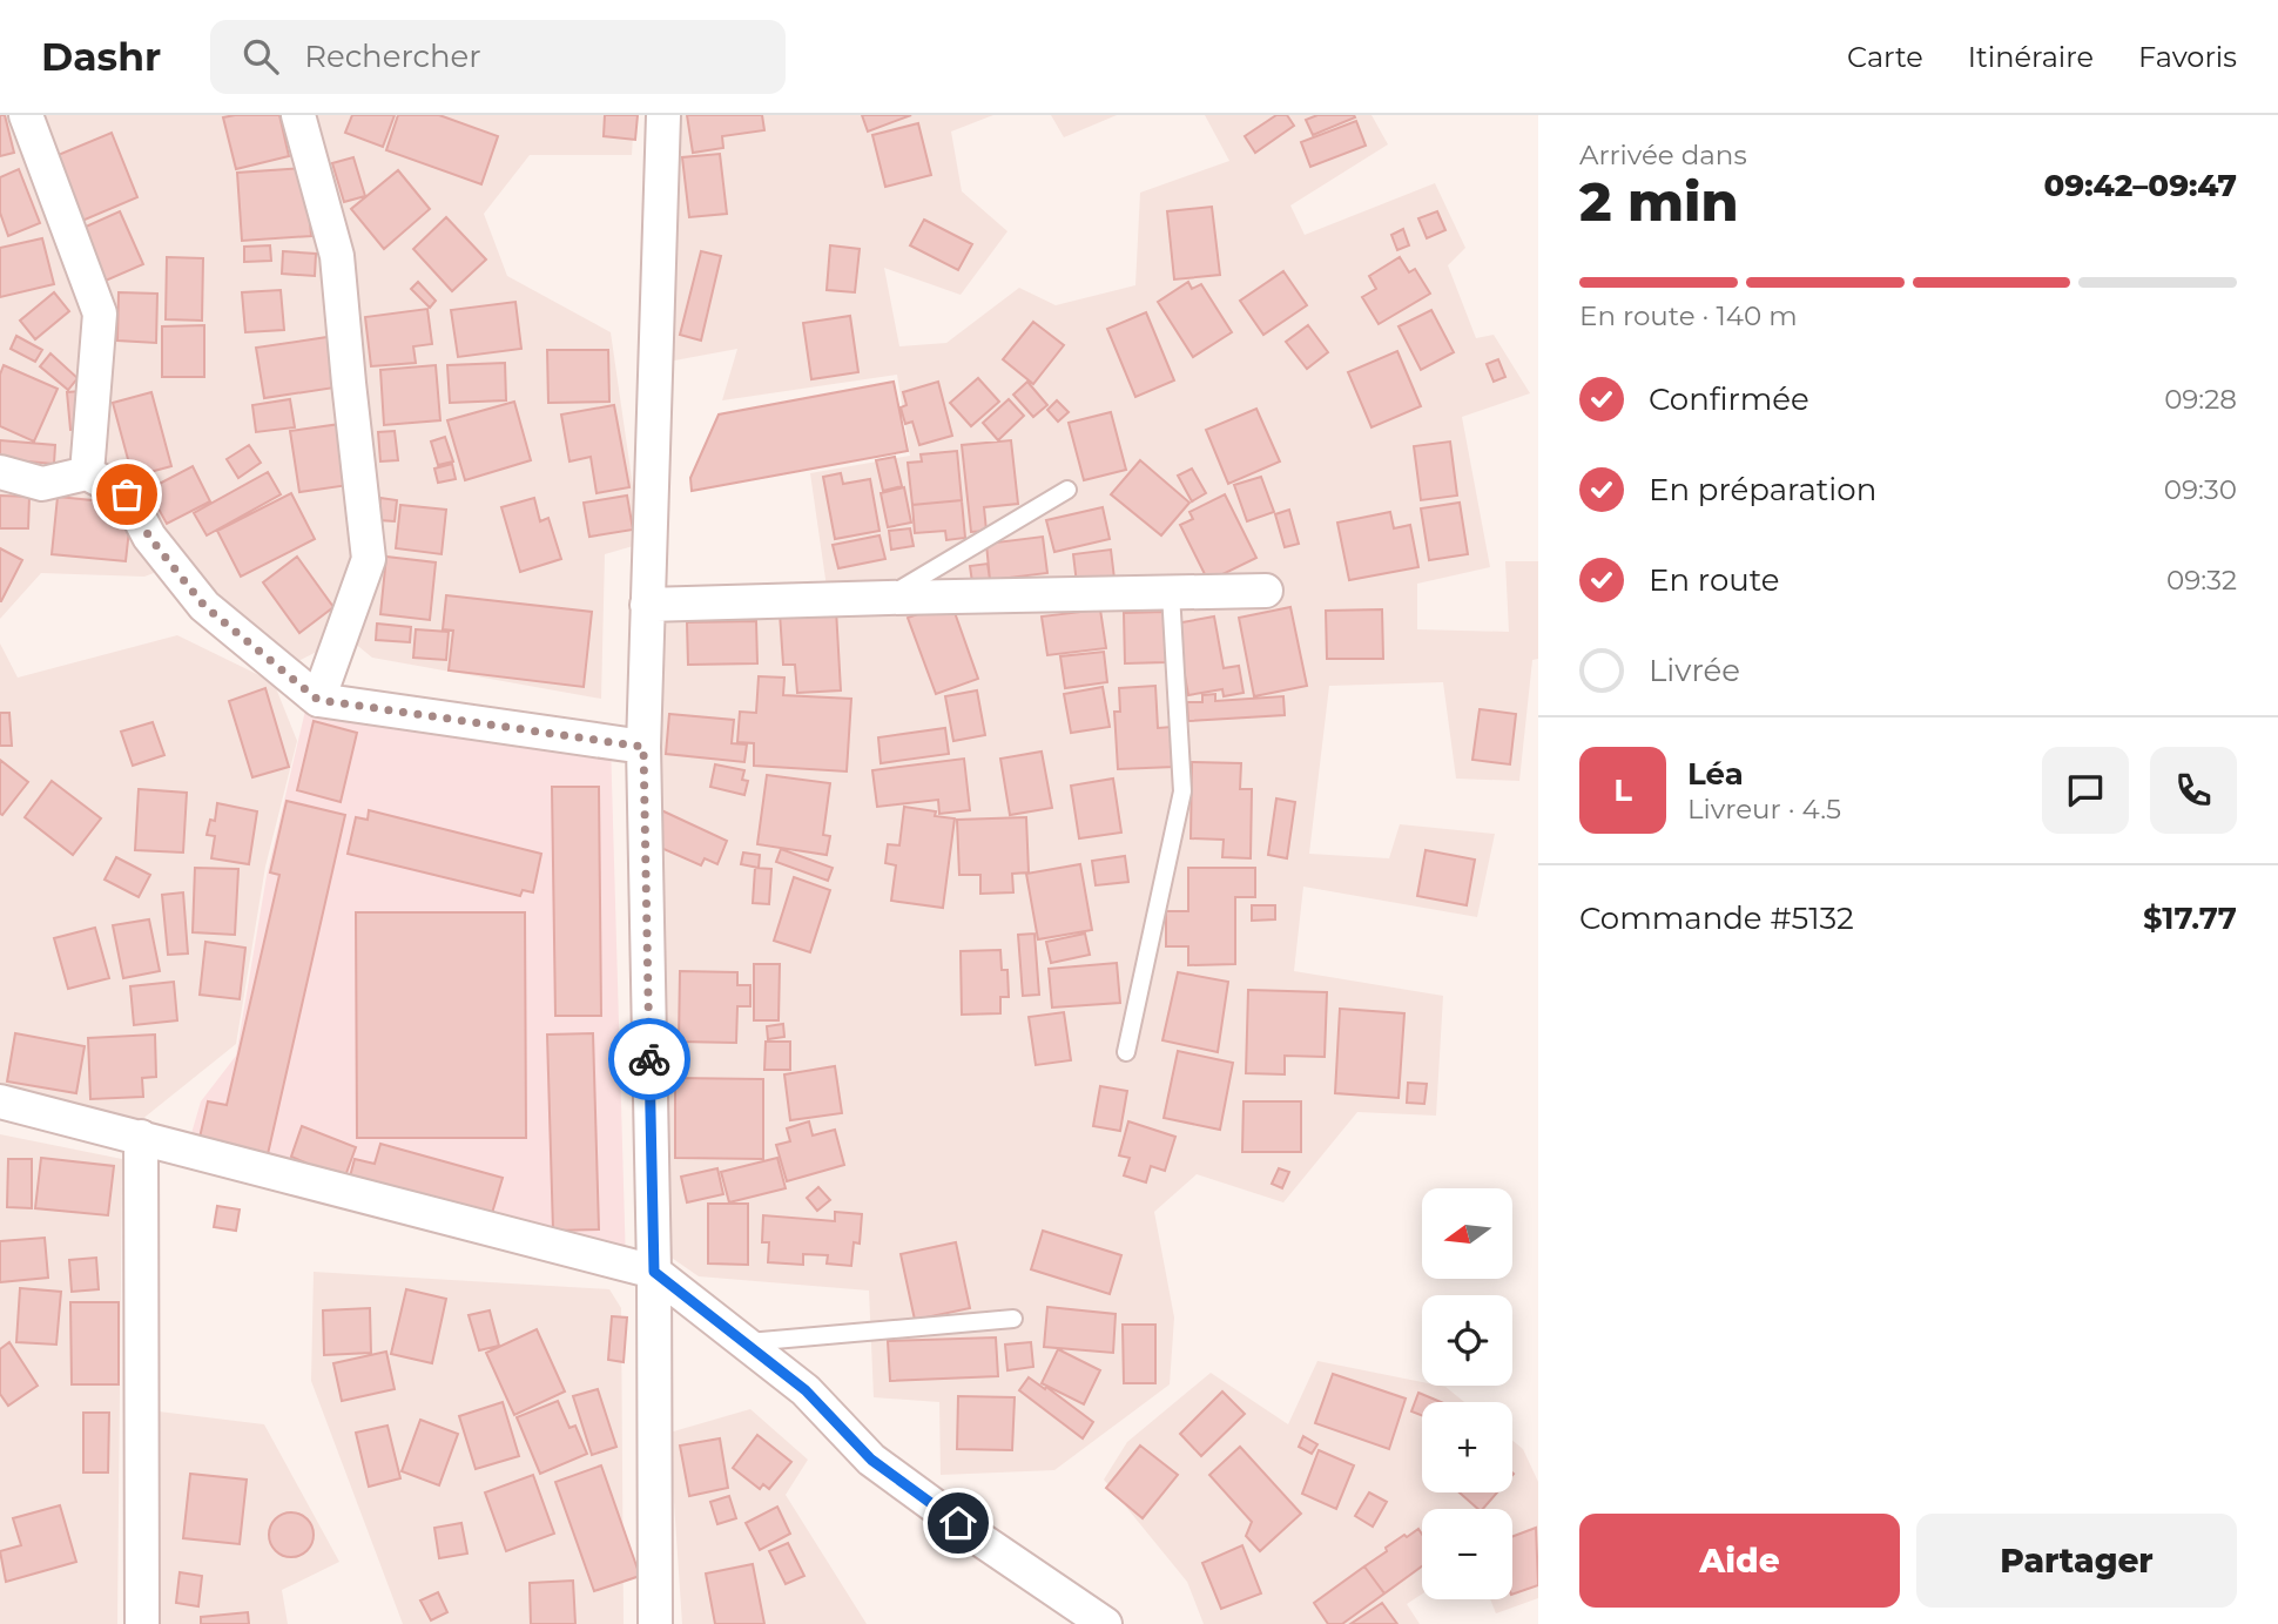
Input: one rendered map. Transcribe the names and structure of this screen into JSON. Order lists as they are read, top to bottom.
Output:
{
  "north": "left",
  "page": {
    "header": "Dashr",
    "search": "Rechercher",
    "nav": ["Carte", "Itinéraire", "Favoris"],
    "heading": ["2 min", "Arrivée dans", "09:42–09:47"],
    "panel": [
      "Léa",
      "Livreur · 4.5",
      "Commande #5132",
      "$17.77"
    ],
    "bar": "En route · 140 m",
    "list": [
      ["Confirmée", "09:28"],
      ["En préparation", "09:30"],
      ["En route", "09:32"],
      "Livrée"
    ],
    "round": "L",
    "map_buttons": ["+", "−"],
    "buttons": ["Aide", "Partager"]
  }
}
